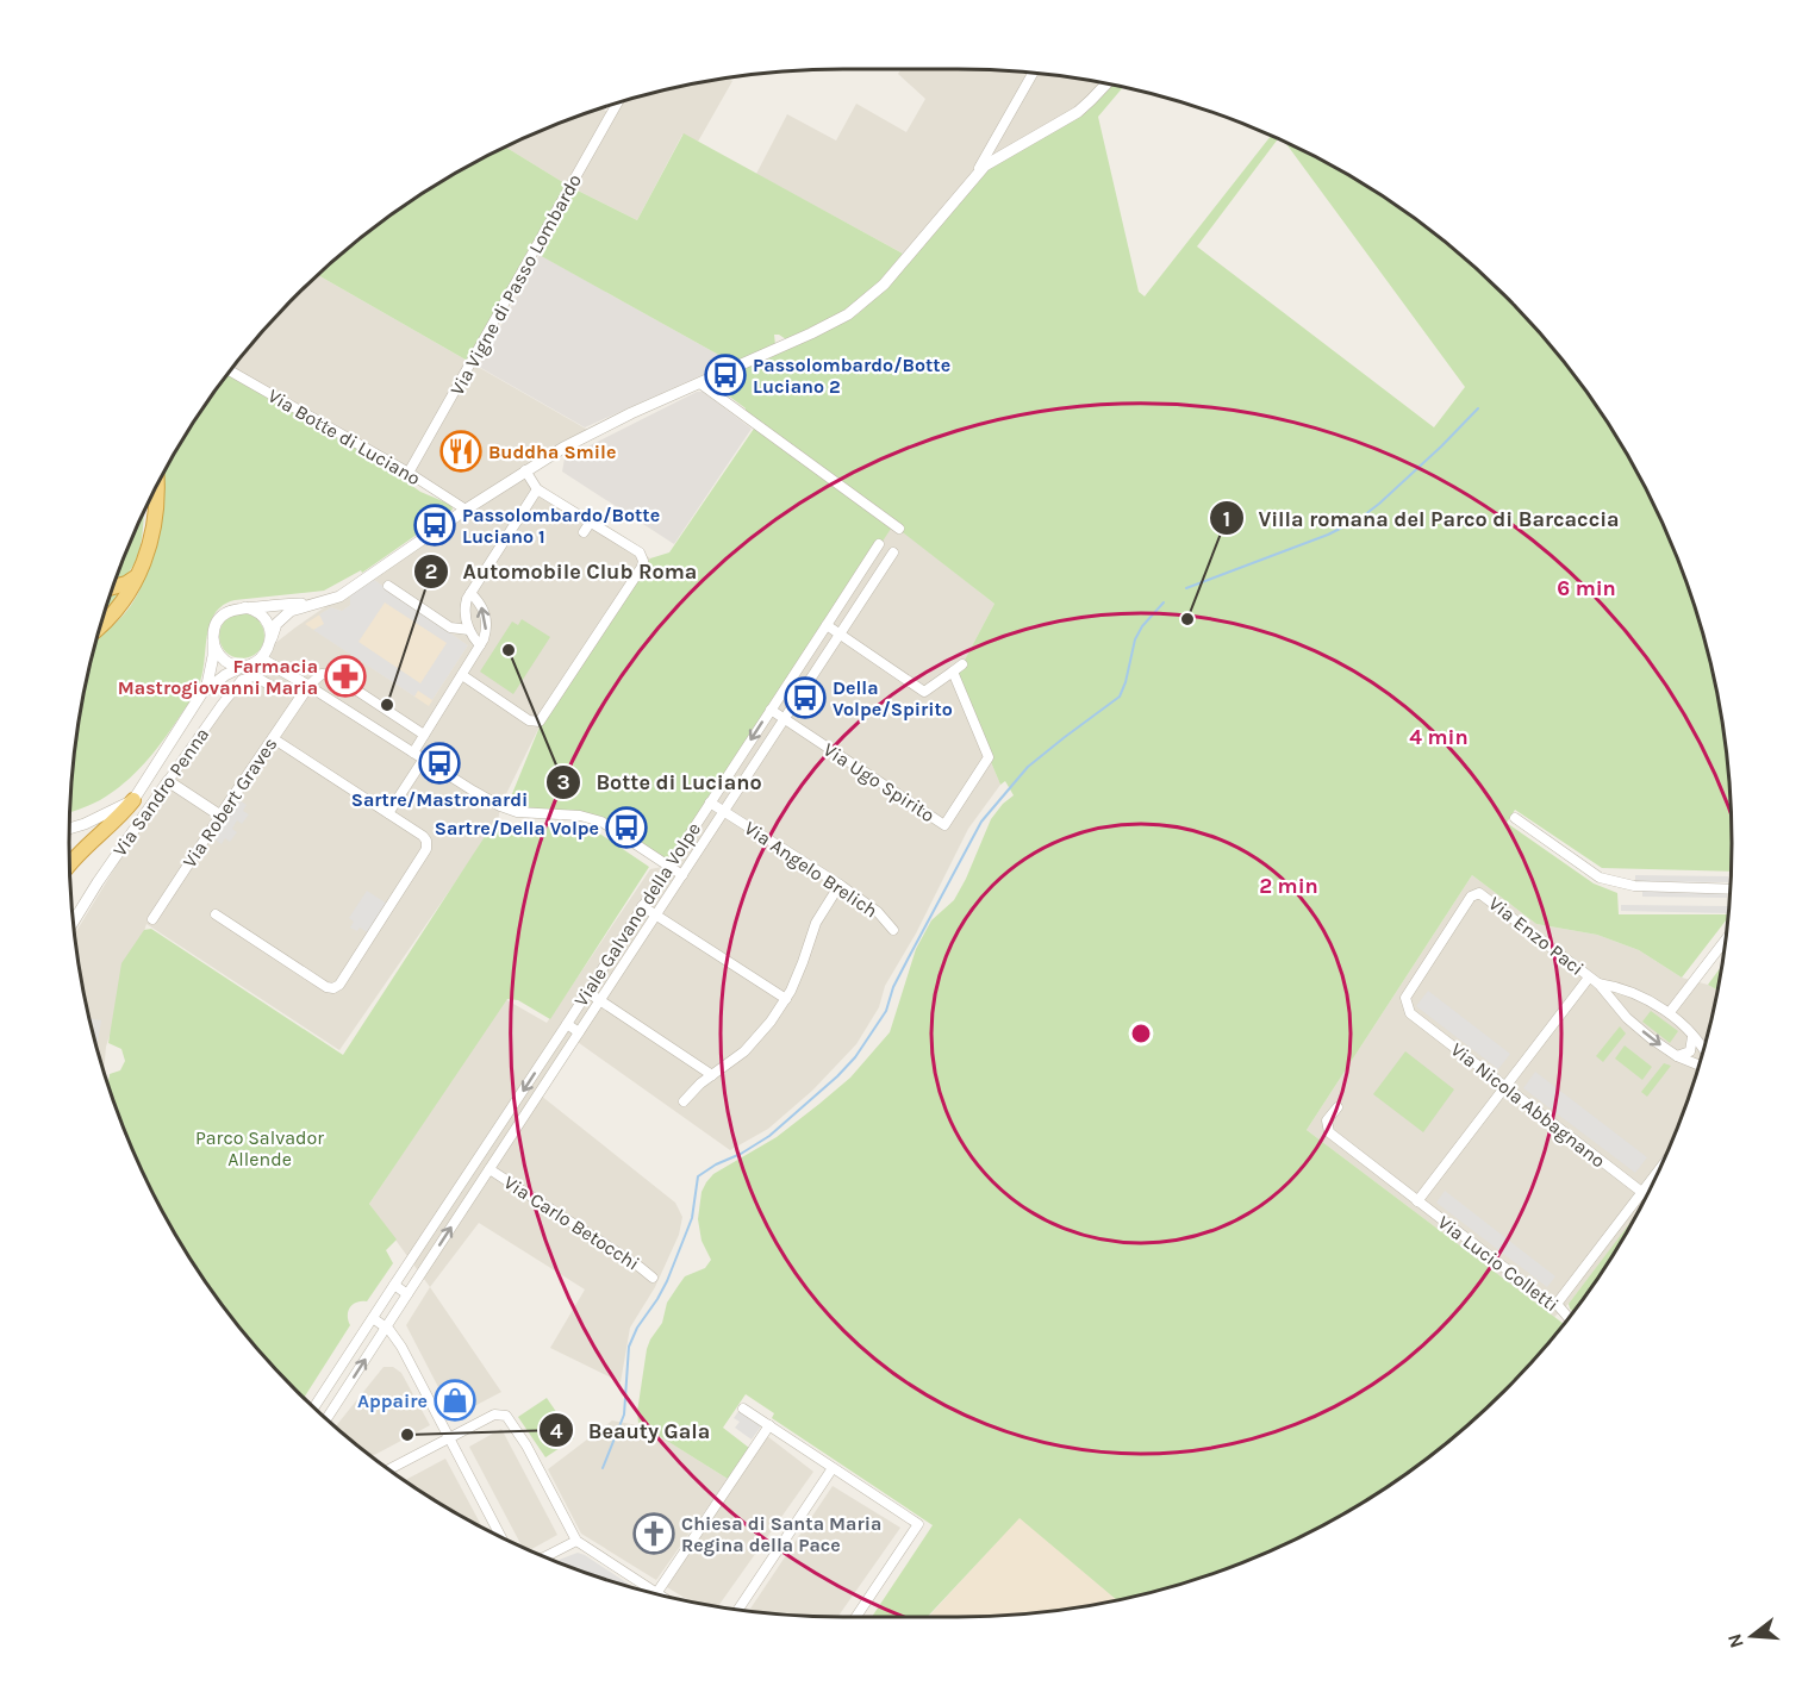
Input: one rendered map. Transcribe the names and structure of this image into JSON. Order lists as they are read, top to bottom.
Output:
{
  "streets": {
    "street": [
      "Via Vigne di Passo Lombardo",
      "Via Botte di Luciano",
      "Via Ugo Spirito",
      "Via Sandro Penna",
      "Via Robert Graves",
      "Via Angelo Brelich",
      "Viale Galvano della Volpe",
      "Via Enzo Paci",
      "Via Nicola Abbagnano",
      "Via Carlo Betocchi",
      "Via Lucio Colletti"
    ]
  },
  "crossings": [
    ["Via Vigne di Passo Lombardo", "Via Botte di Luciano"],
    ["Via Ugo Spirito", "Viale Galvano della Volpe"],
    ["Via Angelo Brelich", "Viale Galvano della Volpe"],
    ["Viale Galvano della Volpe", "Via Carlo Betocchi"],
    ["Via Enzo Paci", "Via Nicola Abbagnano"],
    ["Via Enzo Paci", "Via Lucio Colletti"],
    ["Via Nicola Abbagnano", "Via Lucio Colletti"]
  ],
  "parks": ["Parco Salvador Allende"],
  "places": {
    "bus stop": [
      "Passolombardo/Botte Luciano 2",
      "Passolombardo/Botte Luciano 1",
      "Della Volpe/Spirito",
      "Sartre/Mastronardi",
      "Sartre/Della Volpe"
    ],
    "restaurant": ["Buddha Smile"],
    "other": [
      "Villa romana del Parco di Barcaccia",
      "Botte di Luciano",
      "Automobile Club Roma",
      "Beauty Gala"
    ],
    "pharmacy": ["Farmacia Mastrogiovanni Maria"],
    "shop": ["Appaire"],
    "church": ["Chiesa di Santa Maria Regina della Pace"]
  },
  "north": "left",
  "rings": ["6 min", "4 min", "2 min"]
}
